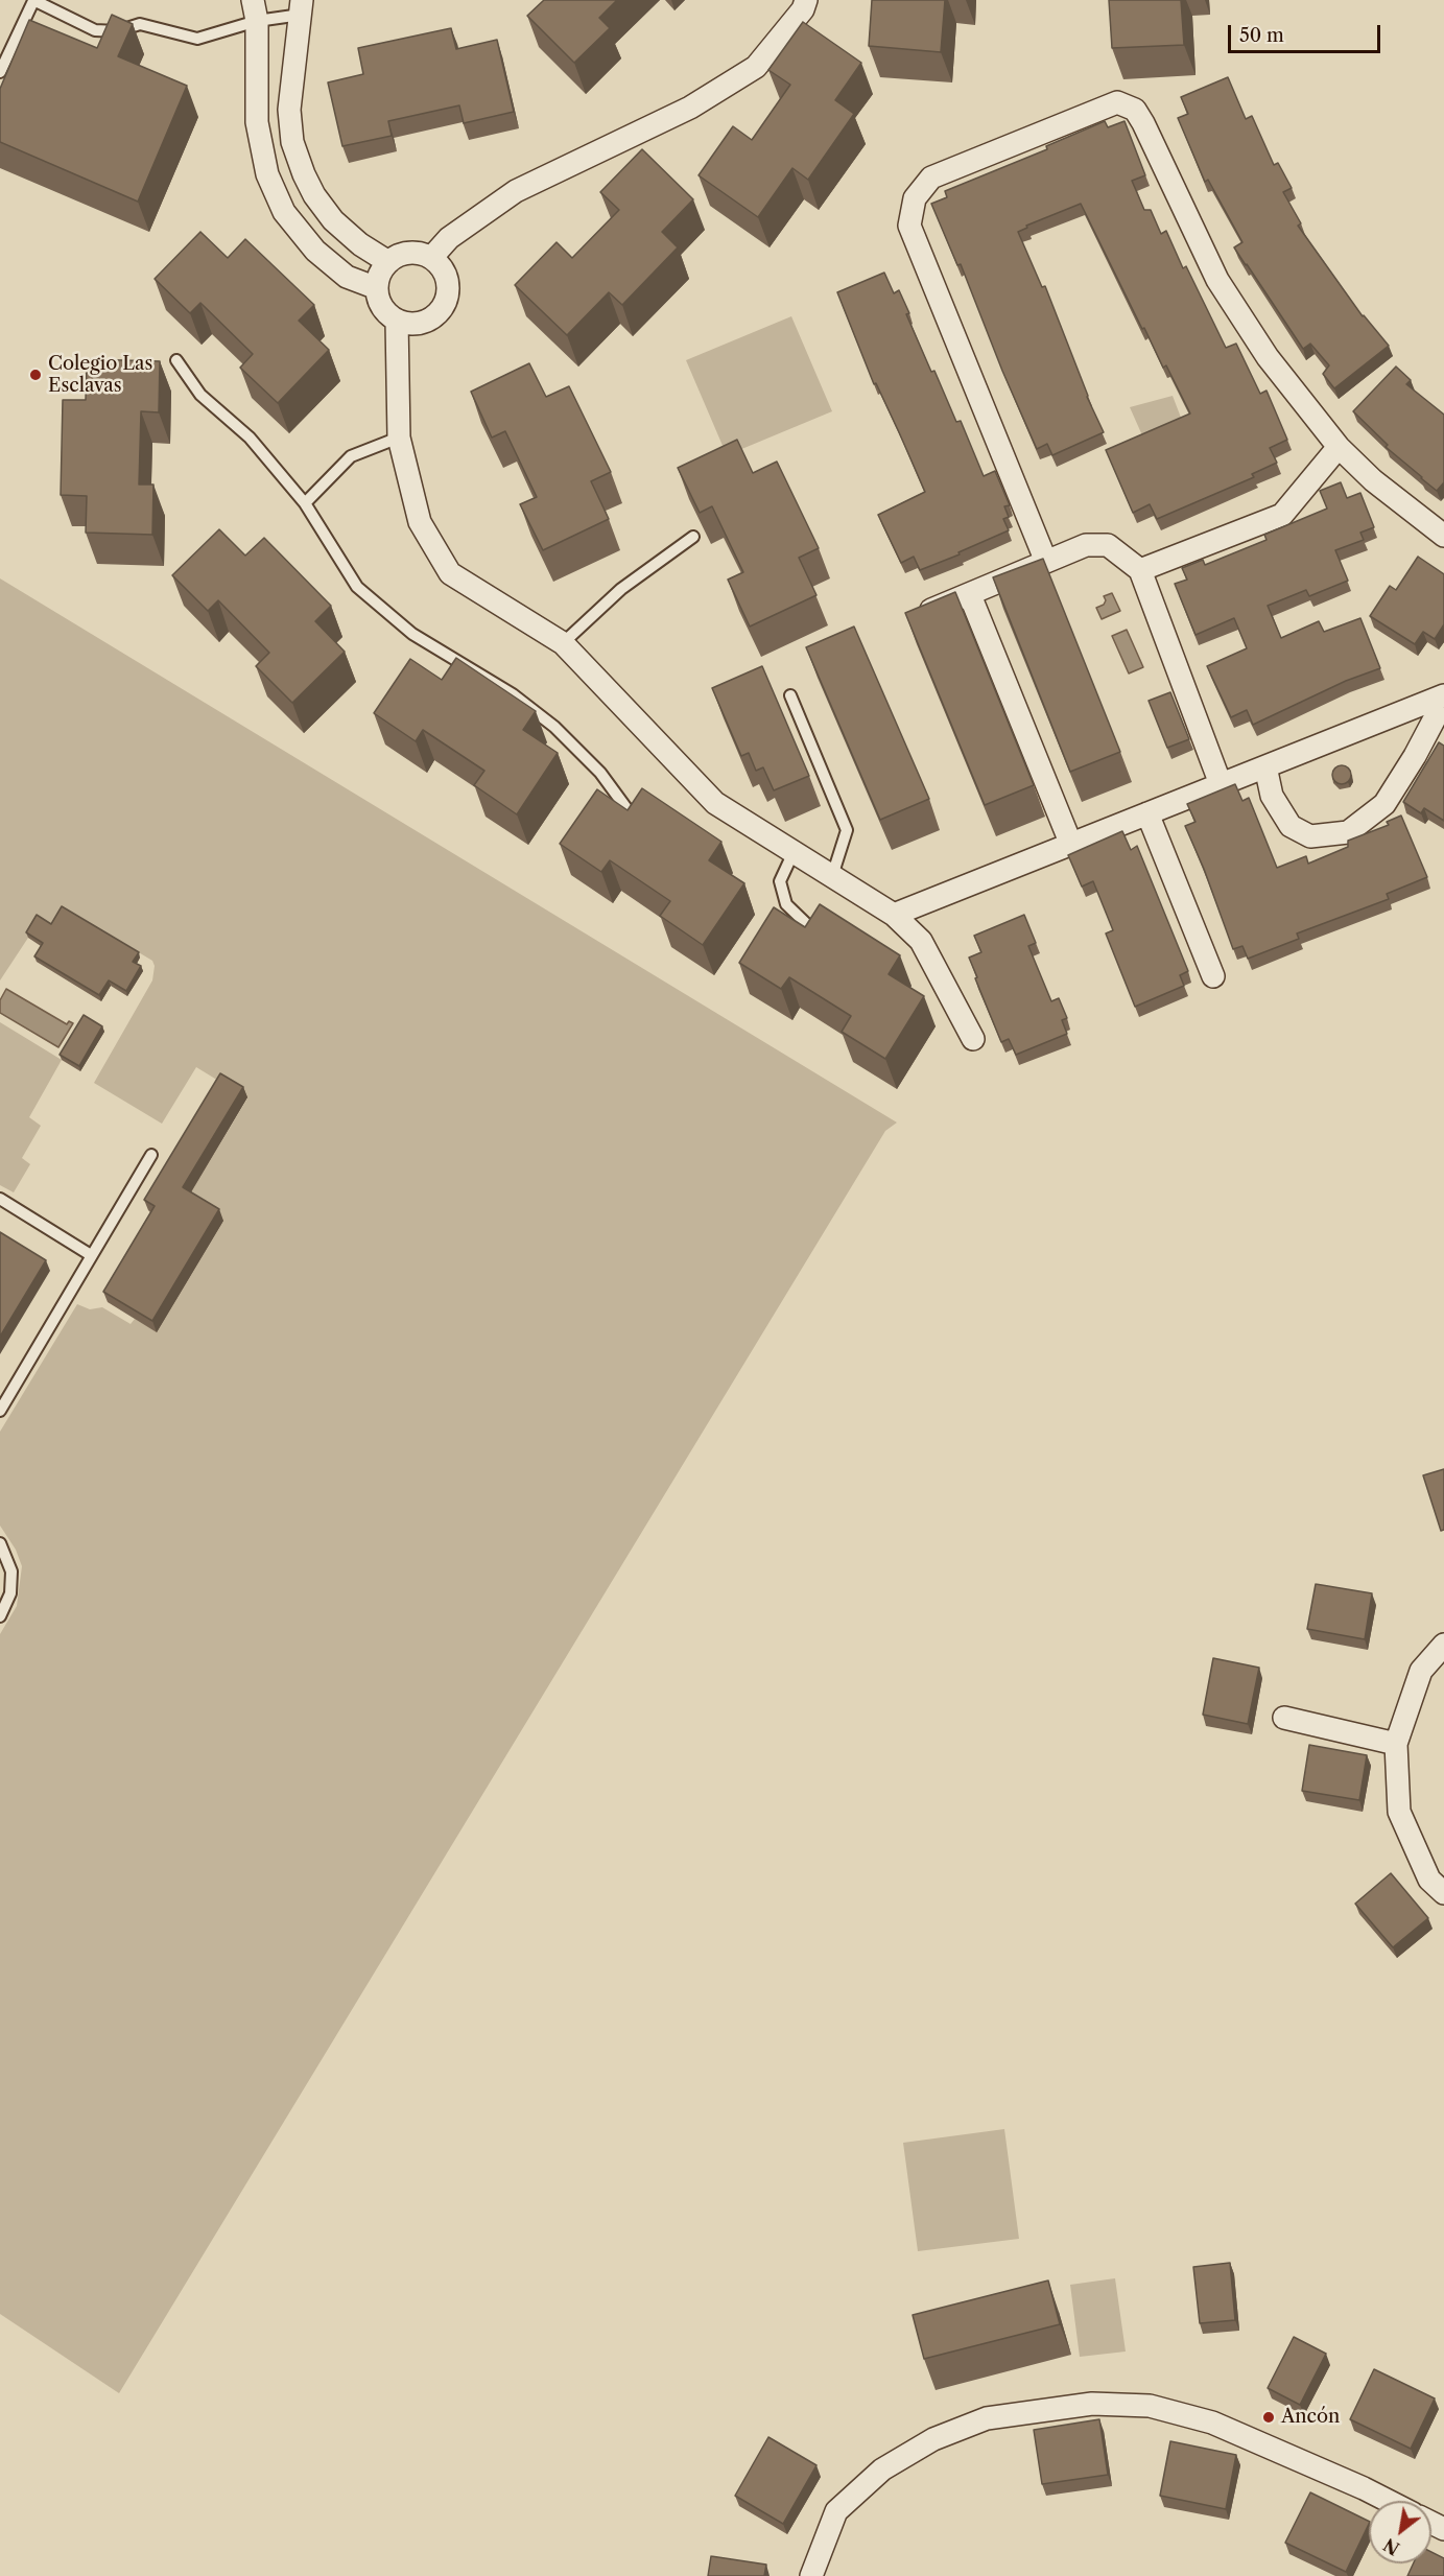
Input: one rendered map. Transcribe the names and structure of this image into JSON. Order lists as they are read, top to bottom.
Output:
{
  "places": ["Colegio Las Esclavas", "Ancón"],
  "scale_bar": "50 m",
  "north": "bottom left"
}
